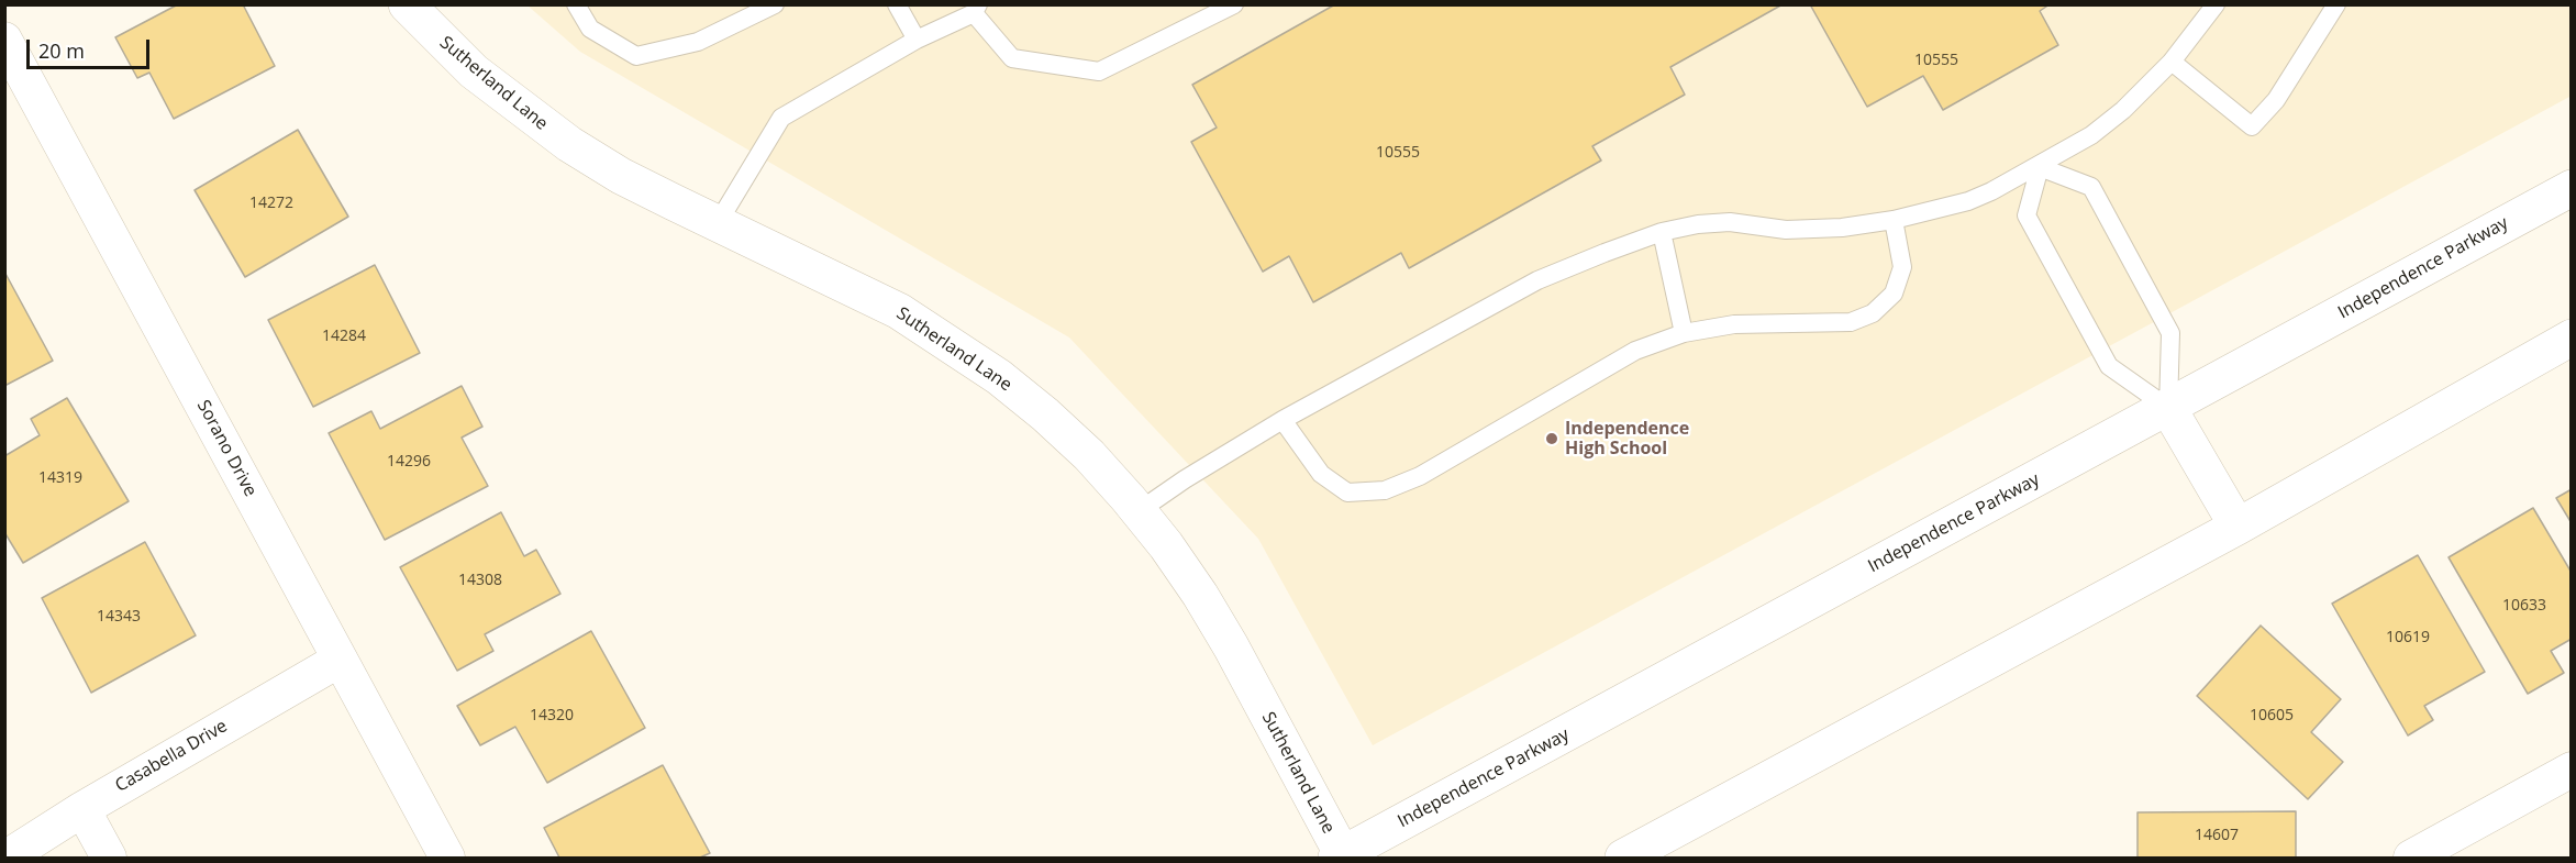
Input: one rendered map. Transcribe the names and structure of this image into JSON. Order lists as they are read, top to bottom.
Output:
{
  "streets": {
    "main road": ["Sutherland Lane", "Independence Parkway"],
    "street": ["Sorano Drive", "Casabella Drive"]
  },
  "crossings": [
    ["Sutherland Lane", "Independence Parkway"],
    ["Sorano Drive", "Casabella Drive"]
  ],
  "places": ["Independence High School"],
  "house_numbers": [
    "10555",
    "10555",
    "14272",
    "14284",
    "14296",
    "14319",
    "14308",
    "10633",
    "14343",
    "10619",
    "14320",
    "10605",
    "14607"
  ],
  "scale_bar": "20 m"
}
